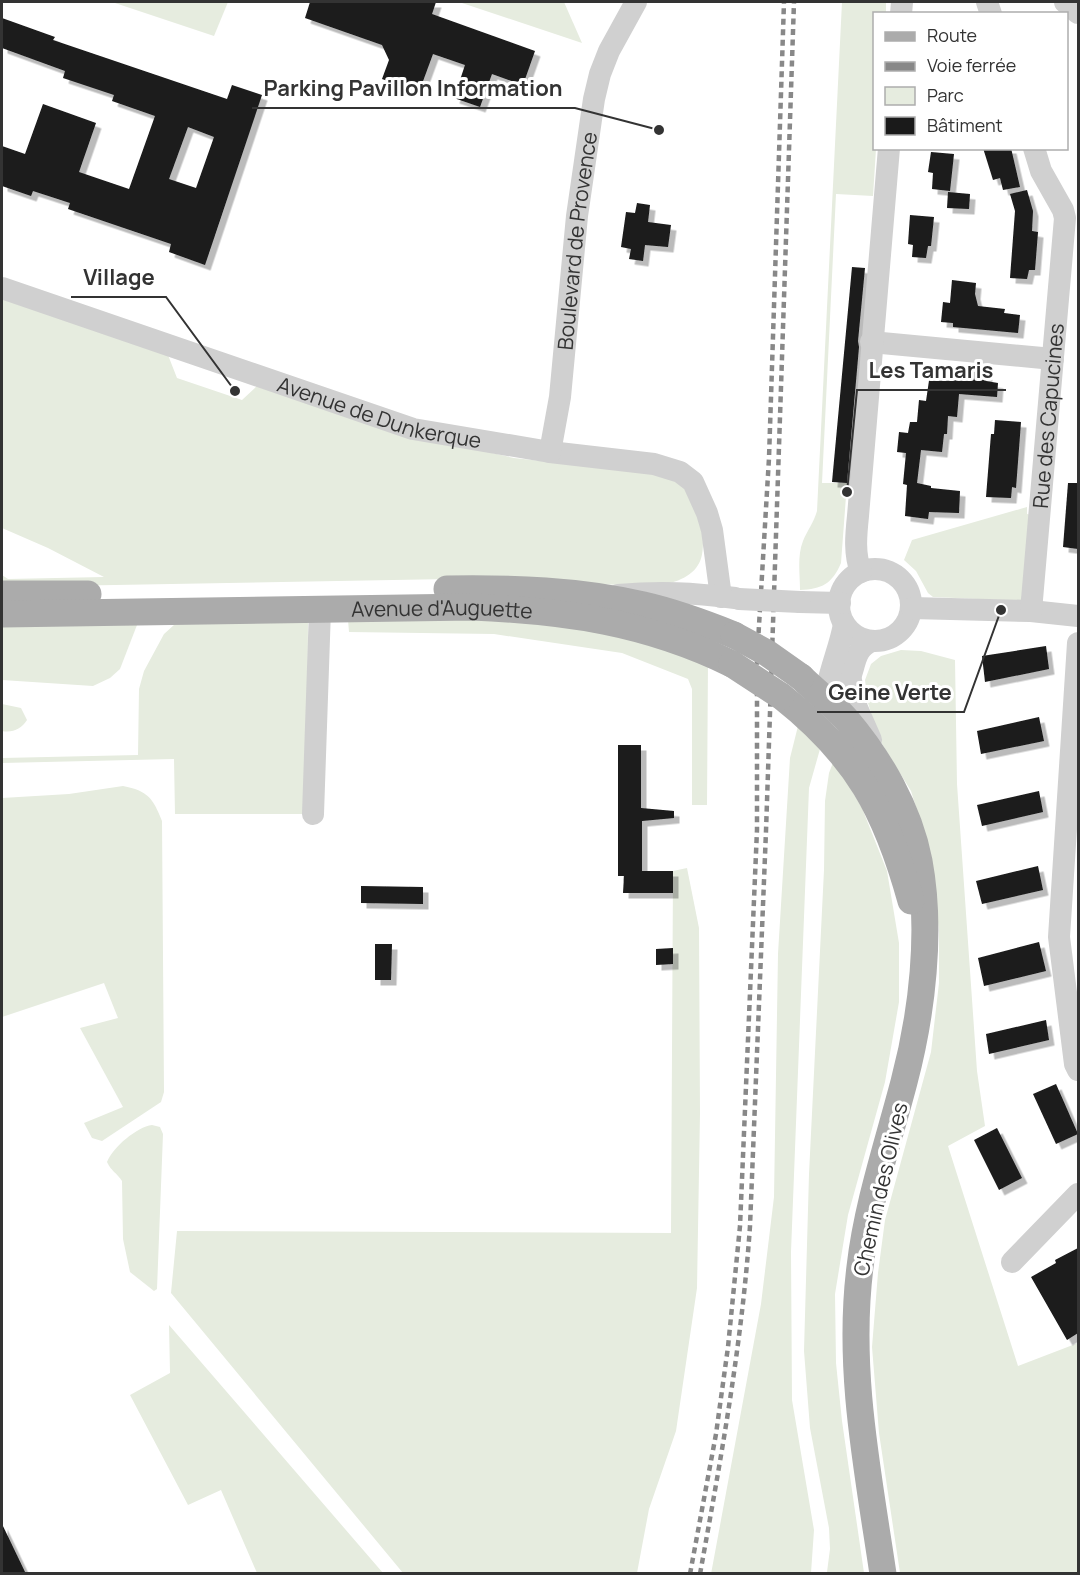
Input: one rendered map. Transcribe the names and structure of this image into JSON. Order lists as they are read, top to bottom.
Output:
{
  "streets": {
    "main road": ["Avenue d'Auguette", "Chemin des Olives"],
    "street": ["Boulevard de Provence", "Avenue de Dunkerque", "Rue des Capucines"]
  },
  "crossings": [
    ["Boulevard de Provence", "Avenue de Dunkerque"],
    ["Avenue d'Auguette", "Chemin des Olives"]
  ],
  "places": [
    "Parking Pavillon Information",
    "Village",
    "Les Tamaris",
    "Geine Verte"
  ],
  "legend": [
    "Route",
    "Voie ferrée",
    "Parc",
    "Bâtiment"
  ]
}
